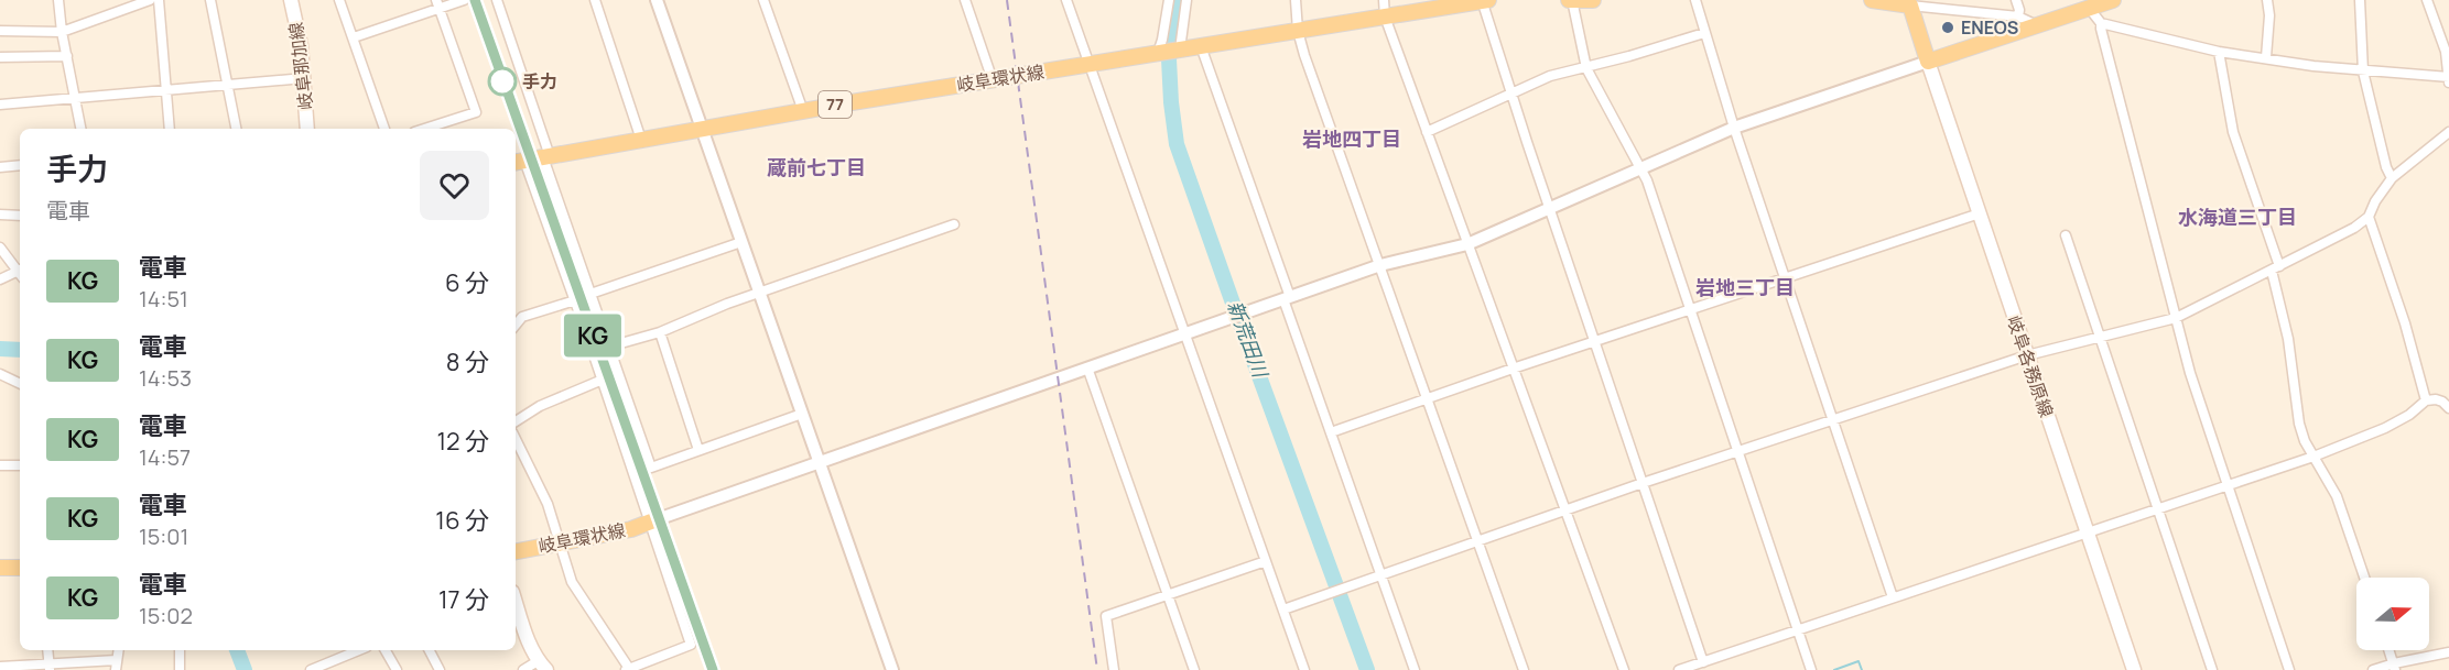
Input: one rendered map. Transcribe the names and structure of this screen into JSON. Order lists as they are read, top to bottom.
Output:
{
  "streets": {
    "main road": [
      "岐阜那加線",
      "岐阜環状線",
      "77",
      "岐阜各務原線"
    ]
  },
  "districts": [
    "岩地四丁目",
    "蔵前七丁目",
    "水海道三丁目",
    "岩地三丁目"
  ],
  "water": ["新荒田川"],
  "places": ["ENEOS", "手力"],
  "north": "right",
  "page": {
    "on_map": "KG",
    "heading": ["手力", "電車"],
    "list": [
      {
        "mark": "KG",
        "name": "電車",
        "note": "14:51",
        "value": "6 分"
      },
      {
        "mark": "KG",
        "name": "電車",
        "note": "14:53",
        "value": "8 分"
      },
      {
        "mark": "KG",
        "name": "電車",
        "note": "14:57",
        "value": "12 分"
      },
      {
        "mark": "KG",
        "name": "電車",
        "note": "15:01",
        "value": "16 分"
      },
      {
        "mark": "KG",
        "name": "電車",
        "note": "15:02",
        "value": "17 分"
      }
    ]
  }
}
